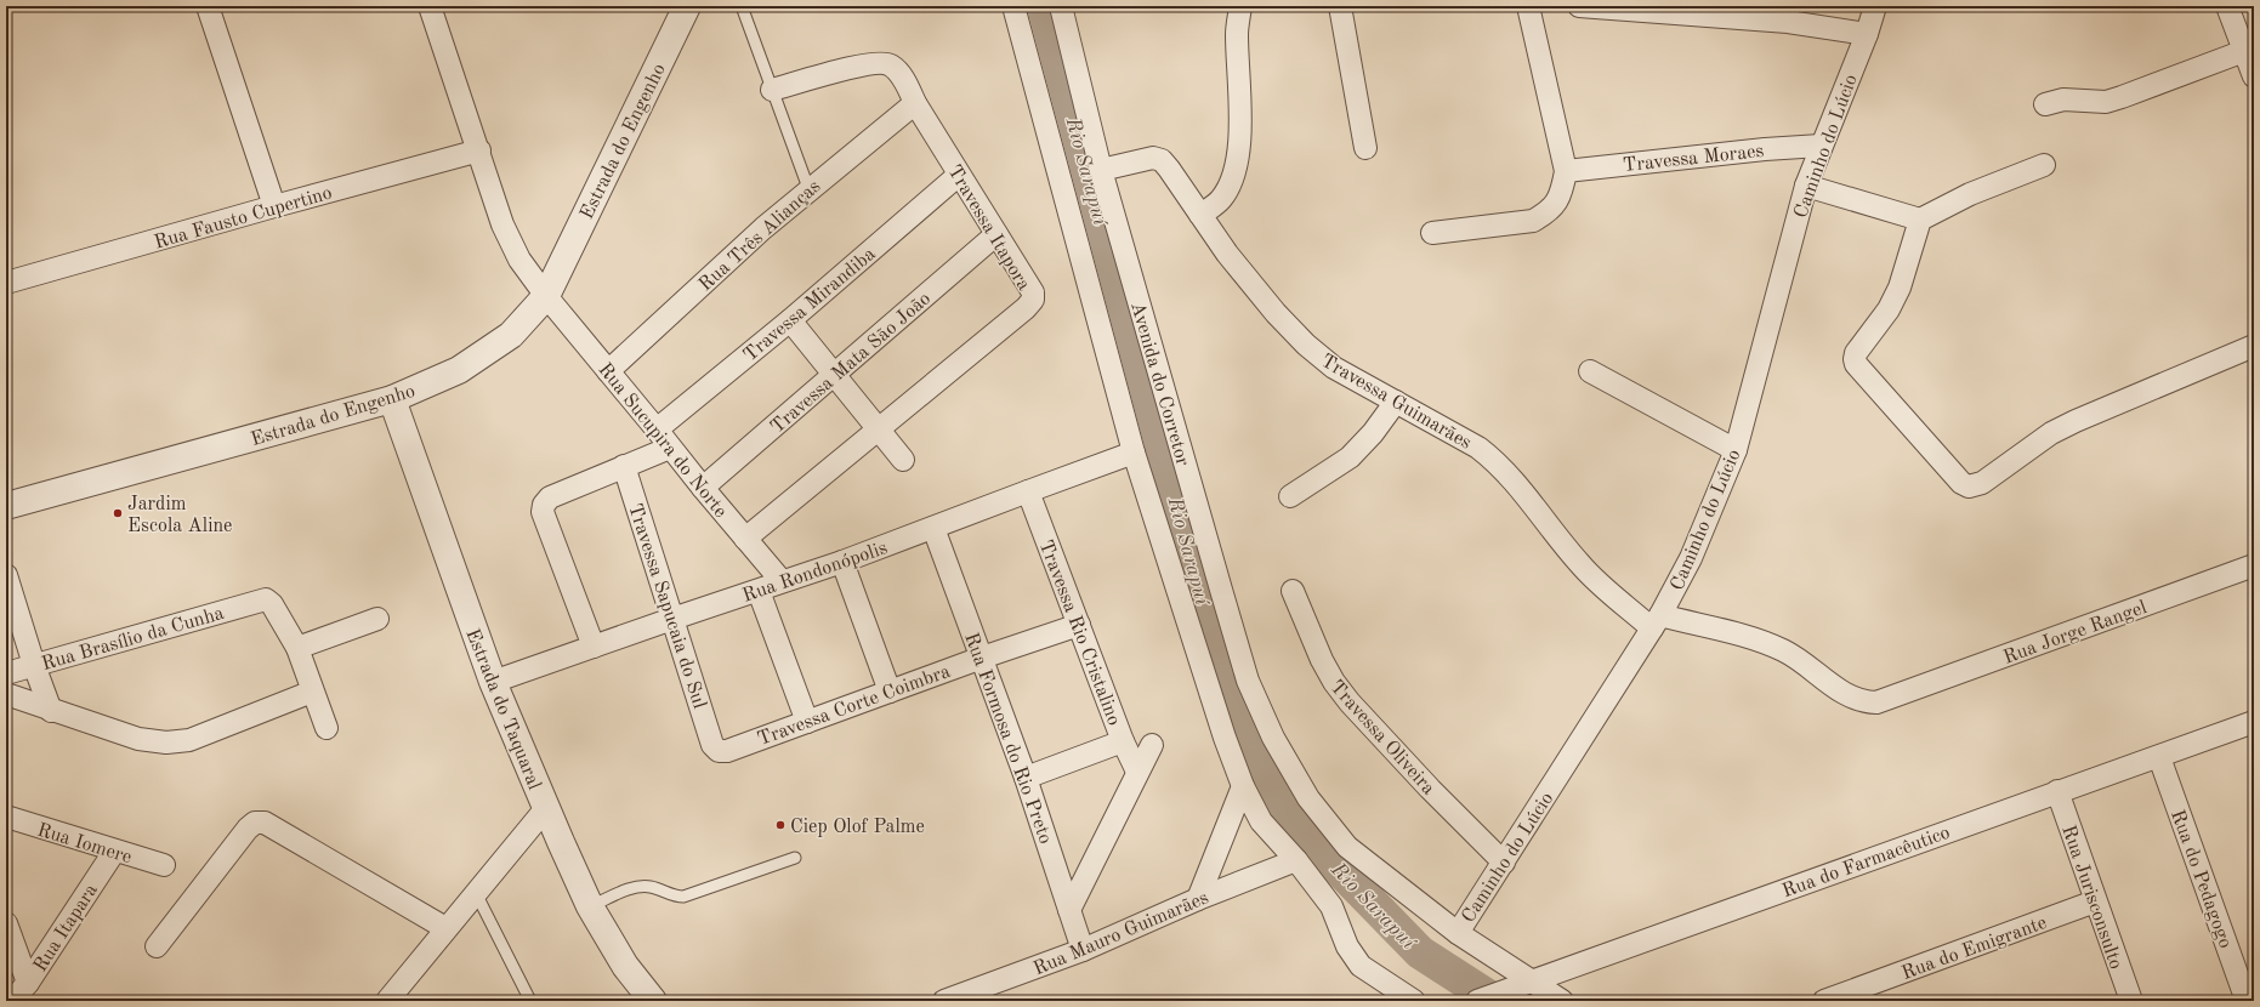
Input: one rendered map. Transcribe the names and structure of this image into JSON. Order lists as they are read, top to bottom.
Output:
{
  "streets": {
    "street": [
      "Estrada do Engenho",
      "Caminho do Lúcio",
      "Travessa Moraes",
      "Rua Fausto Cupertino",
      "Travessa Itapora",
      "Rua Três Alianças",
      "Travessa Mirandiba",
      "Travessa Mata São João",
      "Avenida do Corretor",
      "Travessa Guimarães",
      "Rua Sucupira do Norte",
      "Rua Rondonópolis",
      "Travessa Sapucaia do Sul",
      "Rua Jorge Rangel",
      "Travessa Rio Cristalino",
      "Rua Brasílio da Cunha",
      "Travessa Corte Coimbra",
      "Estrada do Taquaral",
      "Travessa Oliveira",
      "Rua Formosa do Rio Preto",
      "Rua Iomere",
      "Rua do Farmacêutico",
      "Rua do Pedagogo",
      "Rua Jurisconsulto",
      "Rua Itapara",
      "Rua Mauro Guimarães",
      "Rua do Emigrante"
    ]
  },
  "crossings": [
    ["Estrada do Engenho", "Rua Sucupira do Norte"],
    ["Estrada do Engenho", "Estrada do Taquaral"],
    ["Caminho do Lúcio", "Travessa Moraes"],
    ["Caminho do Lúcio", "Avenida do Corretor"],
    ["Caminho do Lúcio", "Travessa Guimarães"],
    ["Caminho do Lúcio", "Rua Jorge Rangel"],
    ["Caminho do Lúcio", "Travessa Oliveira"],
    ["Rua Fausto Cupertino", "Rua Sucupira do Norte"],
    ["Travessa Itapora", "Rua Três Alianças"],
    ["Travessa Itapora", "Travessa Mirandiba"],
    ["Travessa Itapora", "Travessa Mata São João"],
    ["Travessa Itapora", "Rua Sucupira do Norte"],
    ["Rua Três Alianças", "Rua Sucupira do Norte"],
    ["Travessa Mirandiba", "Rua Sucupira do Norte"],
    ["Travessa Mata São João", "Rua Sucupira do Norte"],
    ["Avenida do Corretor", "Travessa Guimarães"],
    ["Avenida do Corretor", "Rua do Farmacêutico"],
    ["Travessa Guimarães", "Rua Jorge Rangel"],
    ["Rua Sucupira do Norte", "Rua Rondonópolis"],
    ["Rua Rondonópolis", "Travessa Sapucaia do Sul"],
    ["Rua Rondonópolis", "Travessa Rio Cristalino"],
    ["Rua Rondonópolis", "Estrada do Taquaral"],
    ["Rua Rondonópolis", "Rua Formosa do Rio Preto"],
    ["Travessa Sapucaia do Sul", "Travessa Corte Coimbra"],
    ["Travessa Rio Cristalino", "Travessa Corte Coimbra"],
    ["Travessa Corte Coimbra", "Rua Formosa do Rio Preto"],
    ["Rua Formosa do Rio Preto", "Rua Mauro Guimarães"],
    ["Rua Iomere", "Rua Itapara"],
    ["Rua do Farmacêutico", "Rua do Pedagogo"],
    ["Rua do Farmacêutico", "Rua Jurisconsulto"],
    ["Rua Jurisconsulto", "Rua do Emigrante"]
  ],
  "water": ["Rio Sarapuí"],
  "places": ["Jardim Escola Aline", "Ciep Olof Palme"]
}
